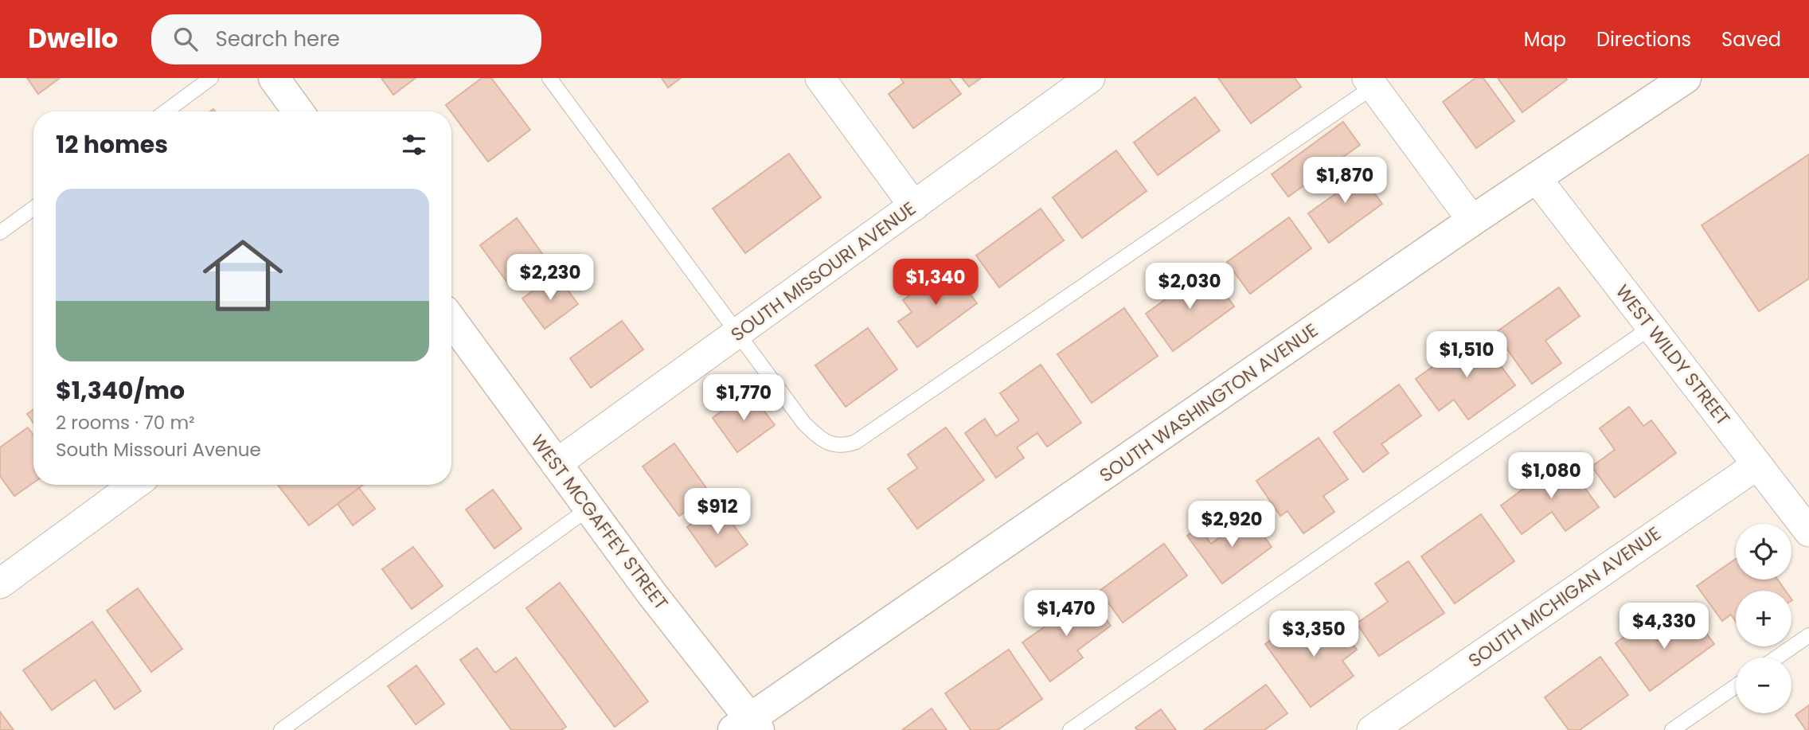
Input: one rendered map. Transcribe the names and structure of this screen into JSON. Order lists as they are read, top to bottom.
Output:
{
  "streets": {
    "street": [
      "SOUTH MISSOURI AVENUE",
      "WEST WILDY STREET",
      "SOUTH WASHINGTON AVENUE",
      "WEST MCGAFFEY STREET",
      "SOUTH MICHIGAN AVENUE"
    ]
  },
  "crossings": [
    ["SOUTH MISSOURI AVENUE", "WEST MCGAFFEY STREET"],
    ["WEST WILDY STREET", "SOUTH WASHINGTON AVENUE"],
    ["WEST WILDY STREET", "SOUTH MICHIGAN AVENUE"],
    ["SOUTH WASHINGTON AVENUE", "WEST MCGAFFEY STREET"]
  ],
  "page": {
    "header": "Dwello",
    "search": "Search here",
    "nav": ["Map", "Directions", "Saved"],
    "heading": "12 homes",
    "price": [
      "$1,870",
      "$2,230",
      "$1,340",
      "$2,030",
      "$1,510",
      "$1,770",
      "$1,080",
      "$912",
      "$2,920",
      "$1,470",
      "$4,330",
      "$3,350"
    ],
    "list": [
      {
        "name": "$1,340/mo",
        "note": "2 rooms · 70 m² · South Missouri Avenue"
      }
    ],
    "map_buttons": ["+", "−"]
  }
}
